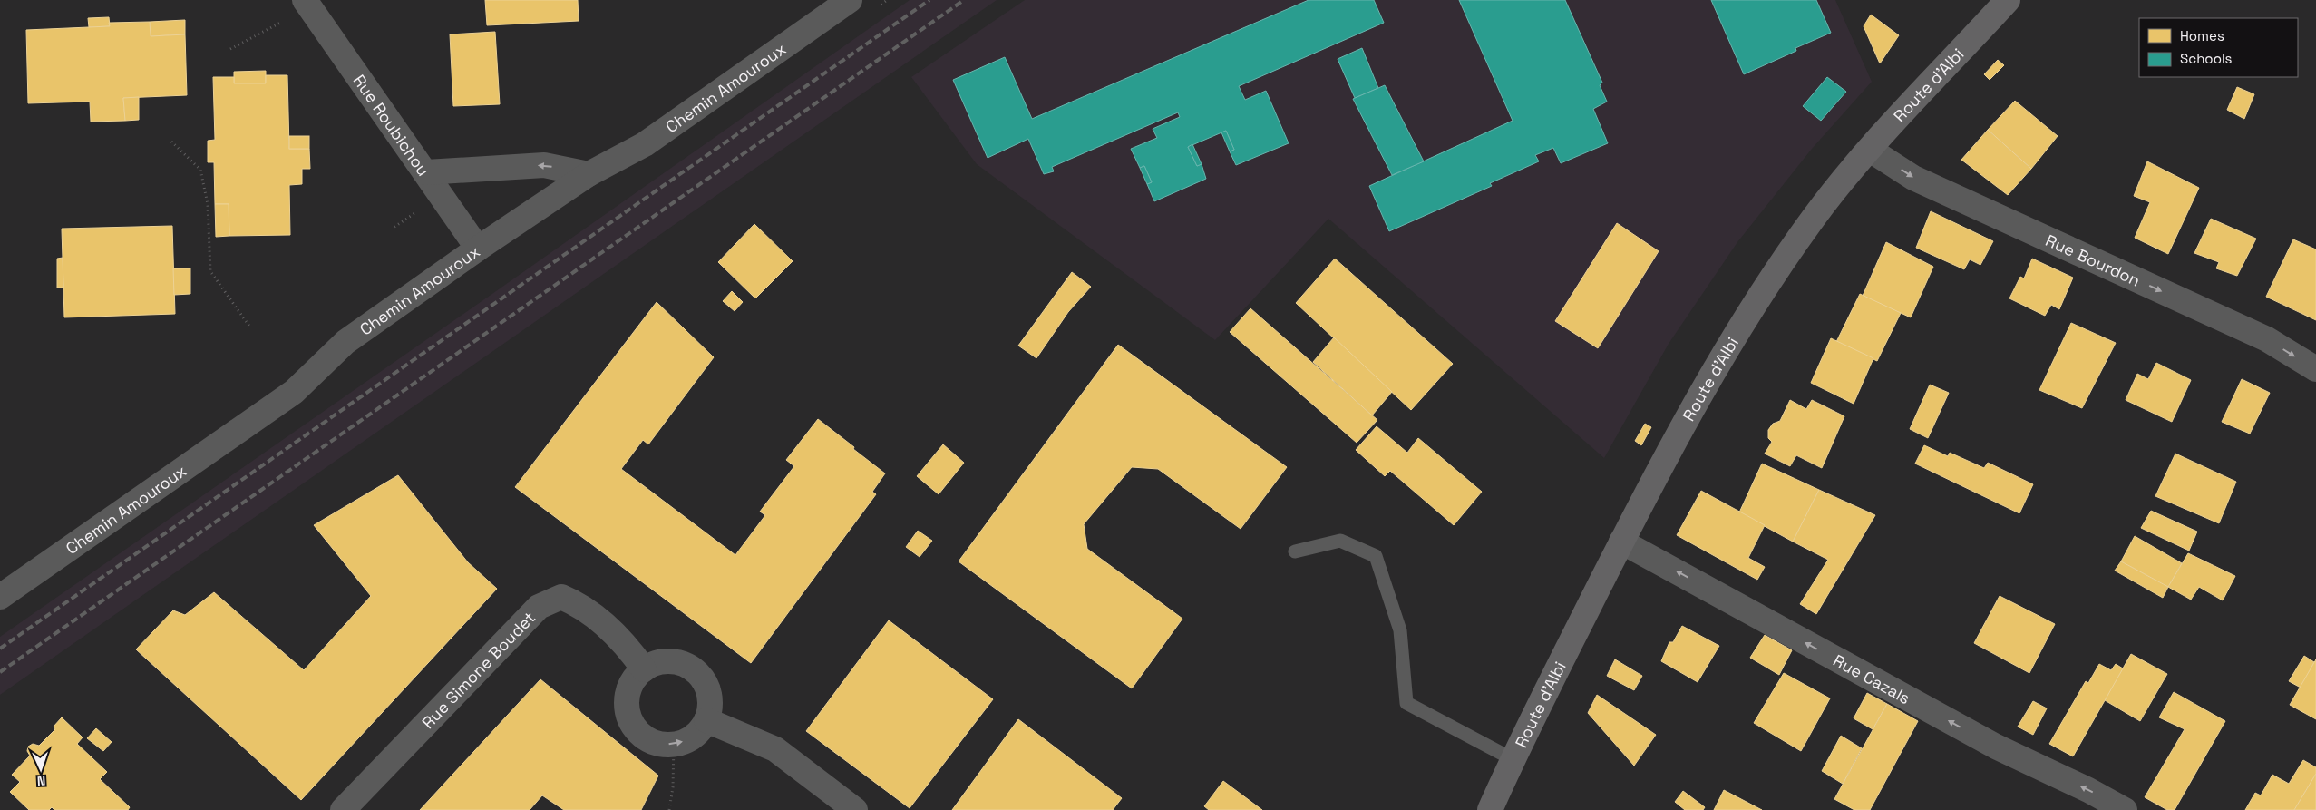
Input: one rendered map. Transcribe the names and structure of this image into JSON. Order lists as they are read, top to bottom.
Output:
{
  "streets": {
    "main road": ["Route d'Albi"],
    "street": [
      "Chemin Amouroux",
      "Rue Roubichou",
      "Rue Bourdon",
      "Rue Simone Boudet",
      "Rue Cazals"
    ]
  },
  "crossings": [
    ["Route d'Albi", "Rue Bourdon"],
    ["Route d'Albi", "Rue Cazals"],
    ["Chemin Amouroux", "Rue Roubichou"]
  ],
  "one_way": ["Rue Bourdon", "Rue Cazals"],
  "legend": ["Homes", "Schools"],
  "north": "bottom"
}
